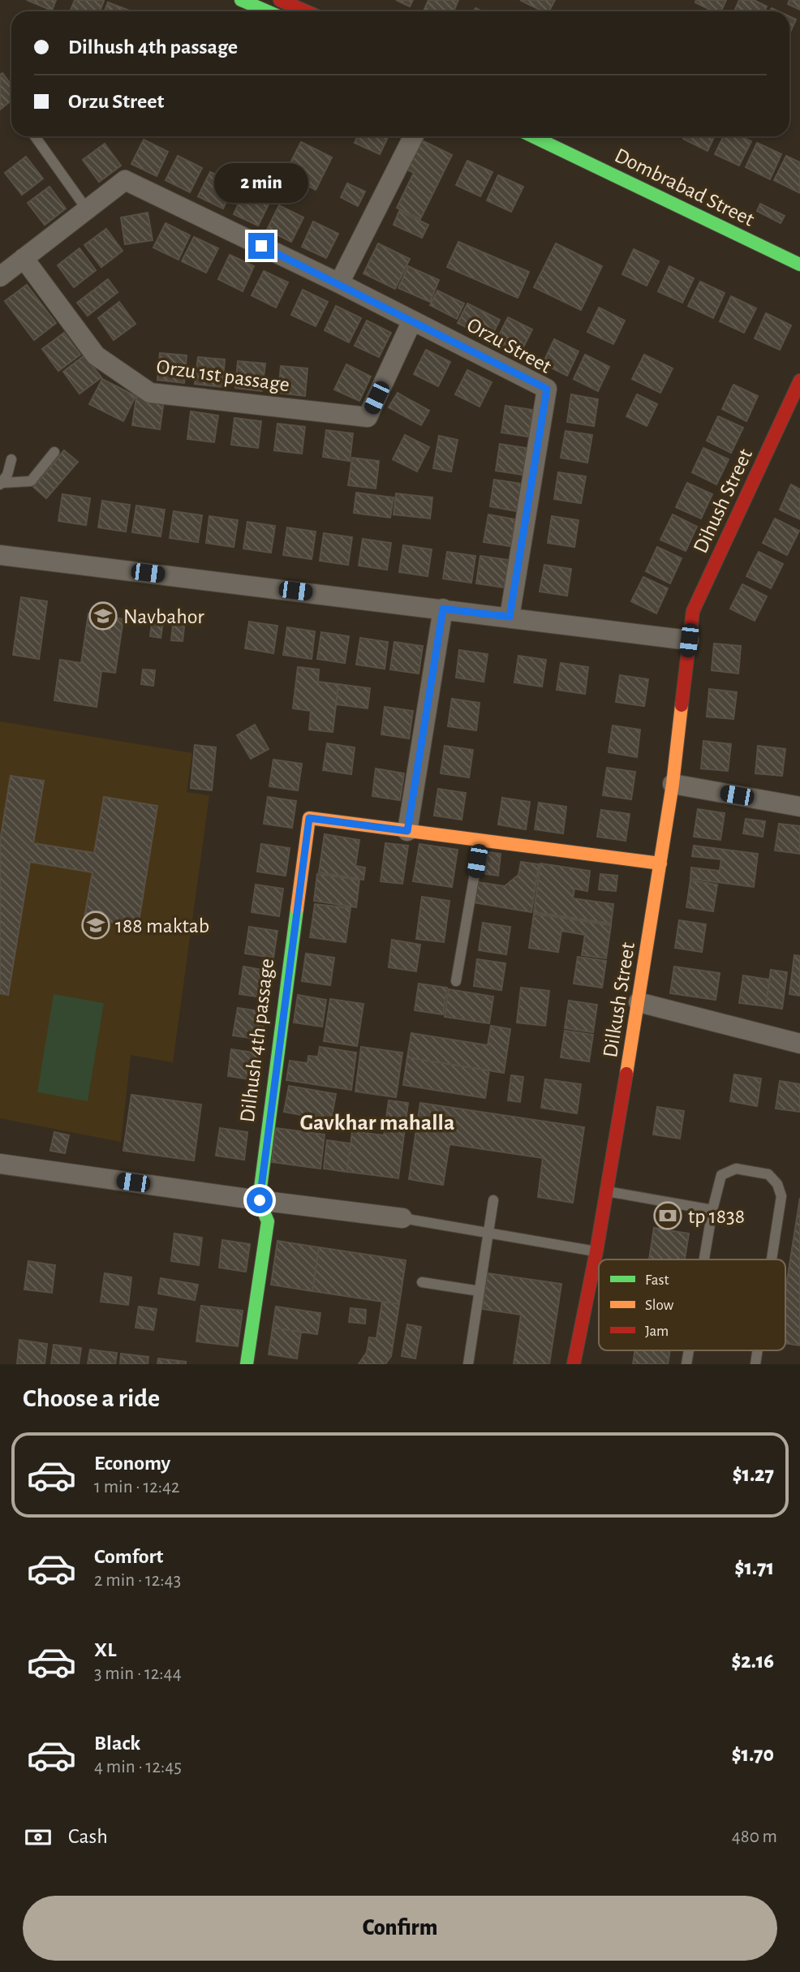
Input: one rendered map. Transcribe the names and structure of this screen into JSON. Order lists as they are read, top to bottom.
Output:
{
  "streets": {
    "street": [
      "Dombrabad Street",
      "Orzu Street",
      "Orzu 1st passage",
      "Dihush Street",
      "Dilkush Street",
      "Dilhush 4th passage"
    ]
  },
  "crossings": [
    ["Orzu Street", "Orzu 1st passage"],
    ["Dihush Street", "Dilkush Street"],
    ["Dilkush Street", "Dilhush 4th passage"]
  ],
  "districts": ["Gavkhar mahalla"],
  "places": {
    "school or university": ["Navbahor", "188 maktab"],
    "bank": ["tp 1838"]
  },
  "legend": ["Fast", "Slow", "Jam"],
  "page": {
    "banner": ["Dilhush 4th passage", "Orzu Street"],
    "bubble": "2 min",
    "heading": "Choose a ride",
    "list": [
      {
        "name": "Economy",
        "note": "1 min · 12:42",
        "value": "$1.27"
      },
      {
        "name": "Comfort",
        "note": "2 min · 12:43",
        "value": "$1.71"
      },
      {
        "name": "XL",
        "note": "3 min · 12:44",
        "value": "$2.16"
      },
      {
        "name": "Black",
        "note": "4 min · 12:45",
        "value": "$1.70"
      }
    ],
    "pay": ["Cash", "480 m"],
    "buttons": "Confirm"
  }
}
